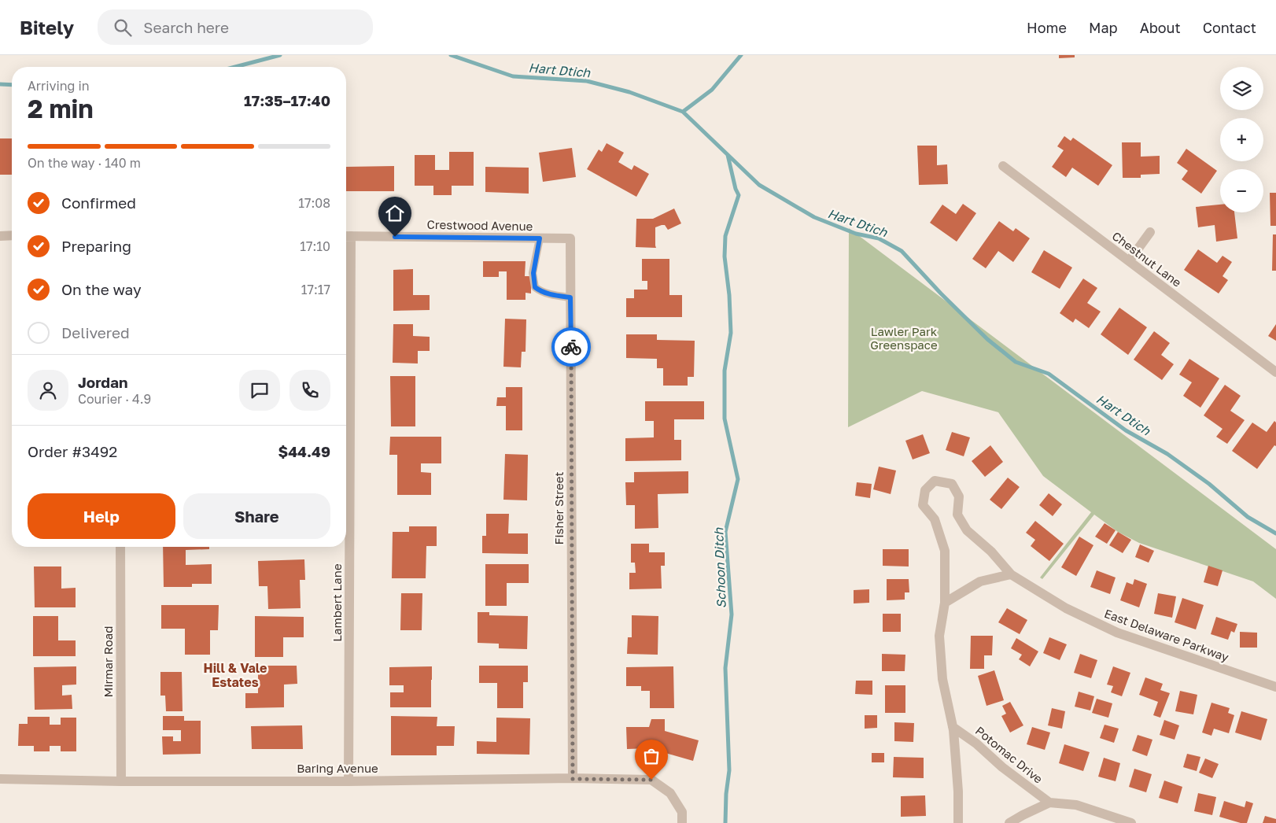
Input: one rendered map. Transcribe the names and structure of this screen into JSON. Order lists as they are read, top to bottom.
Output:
{
  "streets": {
    "street": [
      "Crestwood Avenue",
      "Chestnut Lane",
      "Fisher Street",
      "Lambert Lane",
      "East Delaware Parkway",
      "Mirmar Road",
      "Potomac Drive",
      "Baring Avenue"
    ]
  },
  "crossings": [
    ["Crestwood Avenue", "Fisher Street"],
    ["Crestwood Avenue", "Lambert Lane"],
    ["Fisher Street", "Baring Avenue"],
    ["Lambert Lane", "Baring Avenue"],
    ["Mirmar Road", "Baring Avenue"]
  ],
  "districts": ["Hill & Vale Estates"],
  "water": ["Hart Dtich", "Schoon Ditch"],
  "parks": ["Lawler Park Greenspace"],
  "page": {
    "header": "Bitely",
    "search": "Search here",
    "nav": [
      "Home",
      "Map",
      "About",
      "Contact"
    ],
    "map_buttons": ["+", "−"],
    "heading": ["2 min", "Arriving in", "17:35–17:40"],
    "panel": [
      "Jordan",
      "Courier · 4.9",
      "Order #3492",
      "$44.49"
    ],
    "bar": "On the way · 140 m",
    "list": [
      ["Confirmed", "17:08"],
      ["Preparing", "17:10"],
      ["On the way", "17:17"],
      "Delivered"
    ],
    "buttons": ["Help", "Share"]
  }
}
